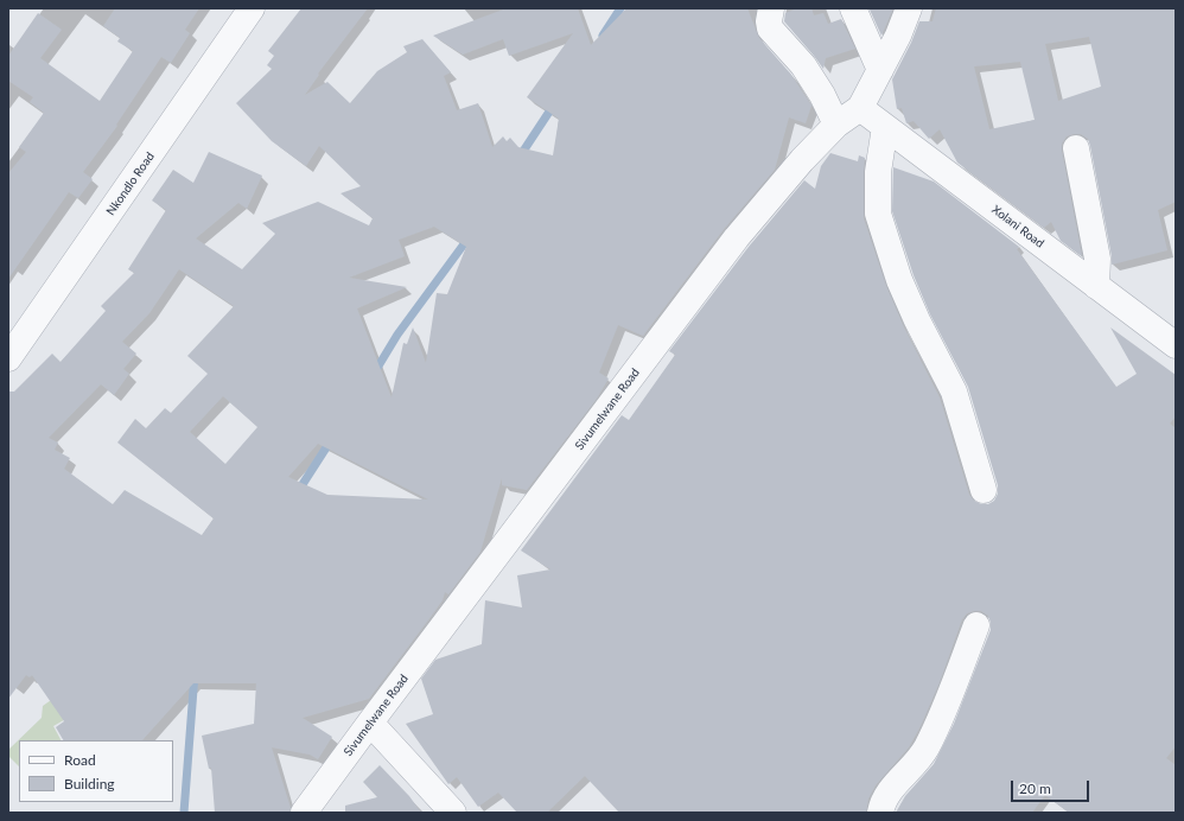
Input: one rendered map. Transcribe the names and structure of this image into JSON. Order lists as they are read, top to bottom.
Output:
{
  "streets": {
    "street": ["Nkondlo Road", "Xolani Road", "Sivumelwane Road"]
  },
  "crossings": [
    ["Xolani Road", "Sivumelwane Road"]
  ],
  "legend": ["Road", "Building"],
  "scale_bar": "20 m"
}
